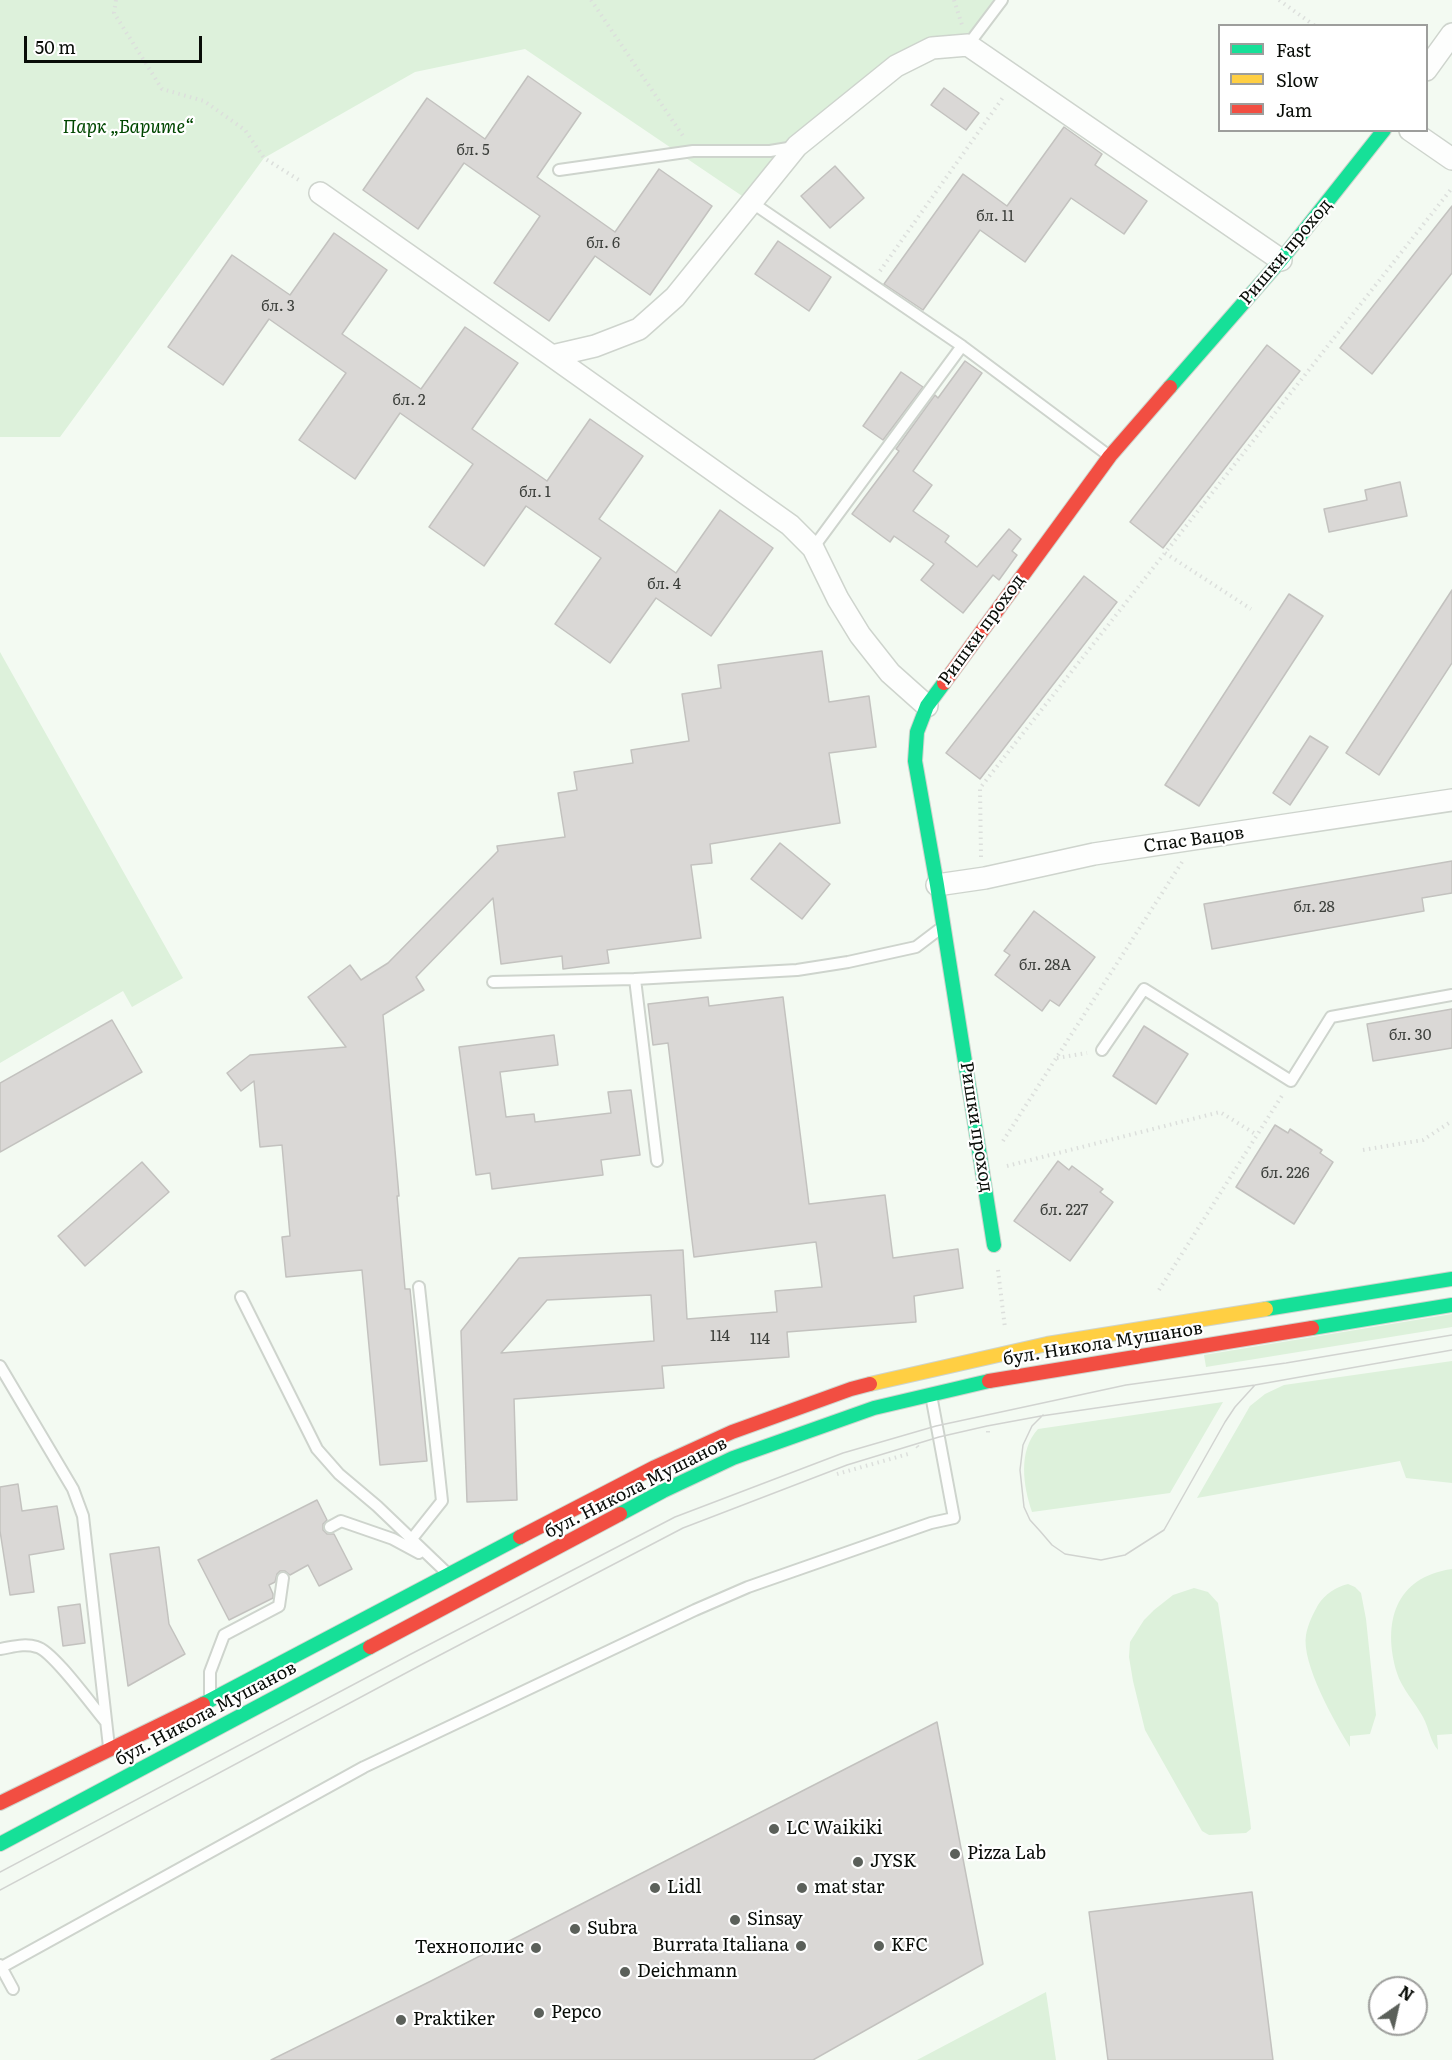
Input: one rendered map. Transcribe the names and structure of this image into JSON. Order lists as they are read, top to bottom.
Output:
{
  "streets": {
    "main road": ["Ришки проход", "бул. Никола Мушанов"],
    "street": ["Спас Вацов"]
  },
  "crossings": [
    ["Ришки проход", "Спас Вацов"]
  ],
  "parks": ["Парк „Барите“"],
  "places": [
    "LC Waikiki",
    "Pizza Lab",
    "JYSK",
    "Lidl",
    "mat star",
    "Sinsay",
    "Subra",
    "Burrata Italiana",
    "KFC",
    "Технополис",
    "Deichmann",
    "Pepco",
    "Praktiker"
  ],
  "house_numbers": [
    "бл. 5",
    "бл. 11",
    "бл. 6",
    "бл. 3",
    "бл. 2",
    "бл. 1",
    "бл. 4",
    "бл. 28",
    "бл. 28А",
    "бл. 30",
    "бл. 226",
    "бл. 227",
    "114",
    "114"
  ],
  "legend": ["Fast", "Slow", "Jam"],
  "scale_bar": "50 m",
  "north": "top right"
}
